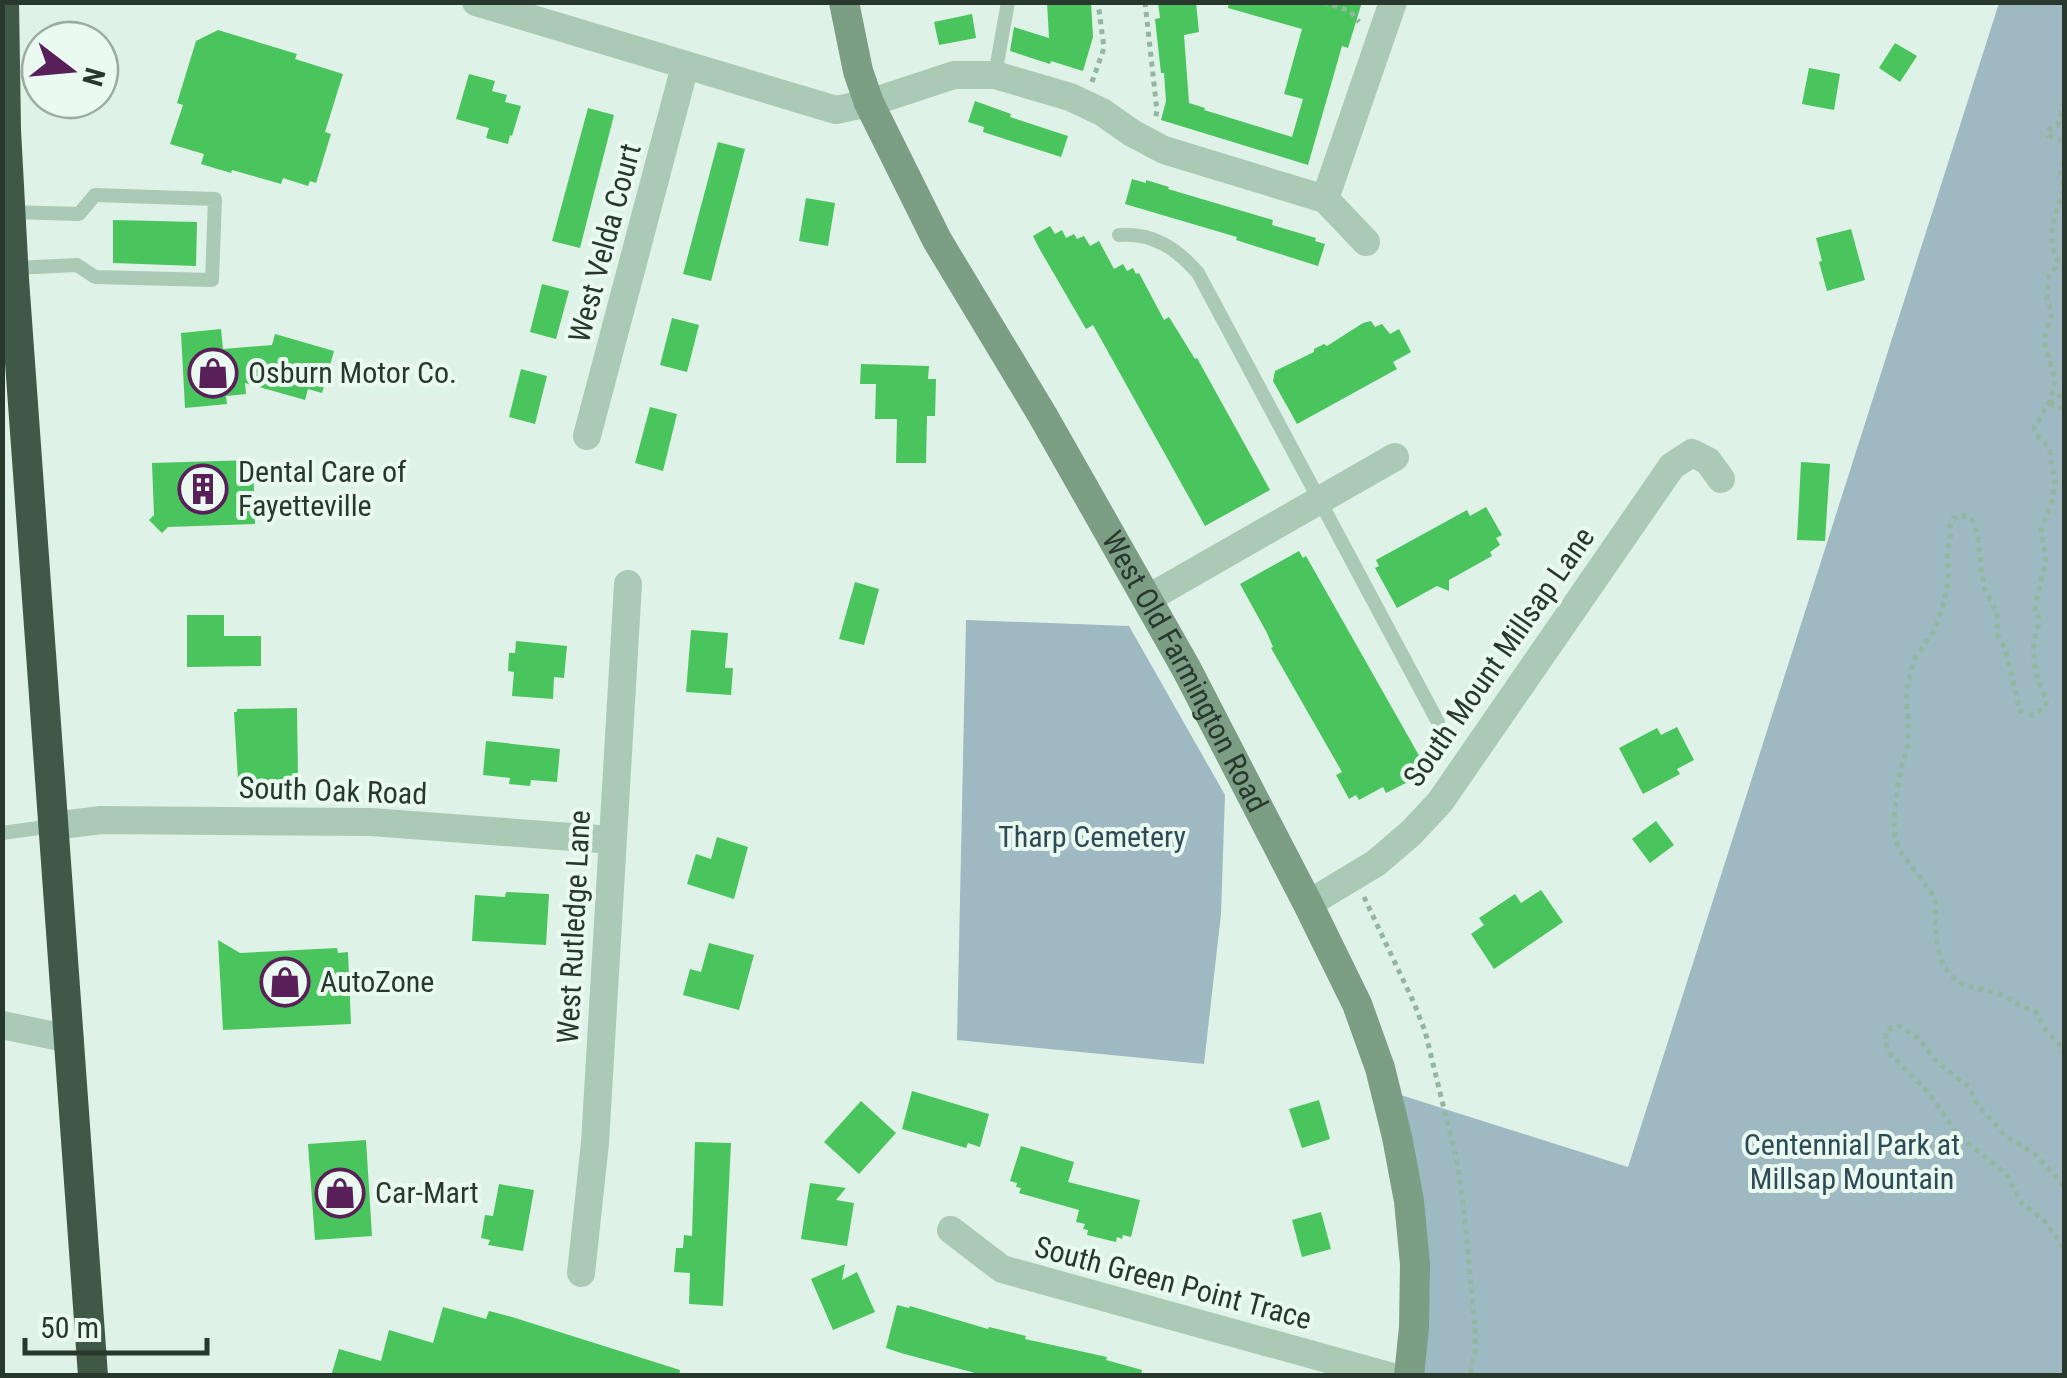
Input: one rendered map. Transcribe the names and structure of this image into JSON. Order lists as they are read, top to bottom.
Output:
{
  "streets": {
    "street": [
      "West Velda Court",
      "South Mount Millsap Lane",
      "West Old Farmington Road",
      "South Oak Road",
      "West Rutledge Lane",
      "South Green Point Trace"
    ]
  },
  "crossings": [
    ["South Mount Millsap Lane", "West Old Farmington Road"],
    ["South Oak Road", "West Rutledge Lane"]
  ],
  "parks": ["Tharp Cemetery", "Centennial Park at Millsap Mountain"],
  "places": {
    "shop": ["Osburn Motor Co.", "AutoZone", "Car-Mart"],
    "building": ["Dental Care of Fayetteville"]
  },
  "scale_bar": "50 m",
  "north": "right"
}
